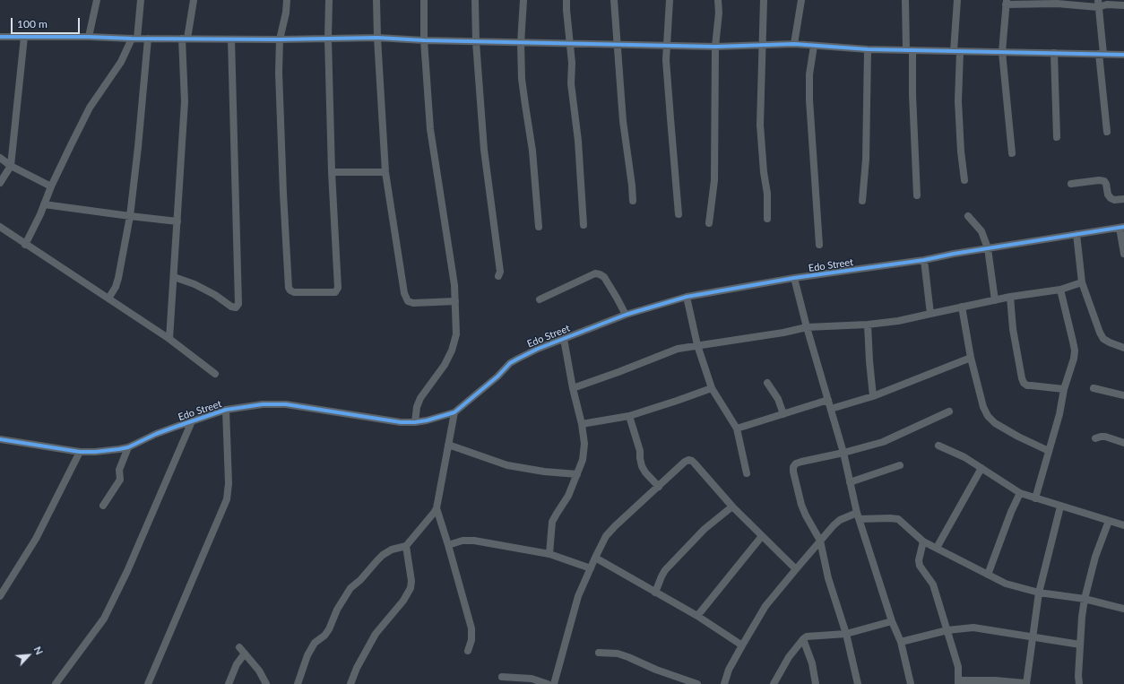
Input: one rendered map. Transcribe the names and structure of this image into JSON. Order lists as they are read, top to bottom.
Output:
{
  "streets": {
    "street": ["Edo Street"]
  },
  "scale_bar": "100 m",
  "north": "top right"
}
